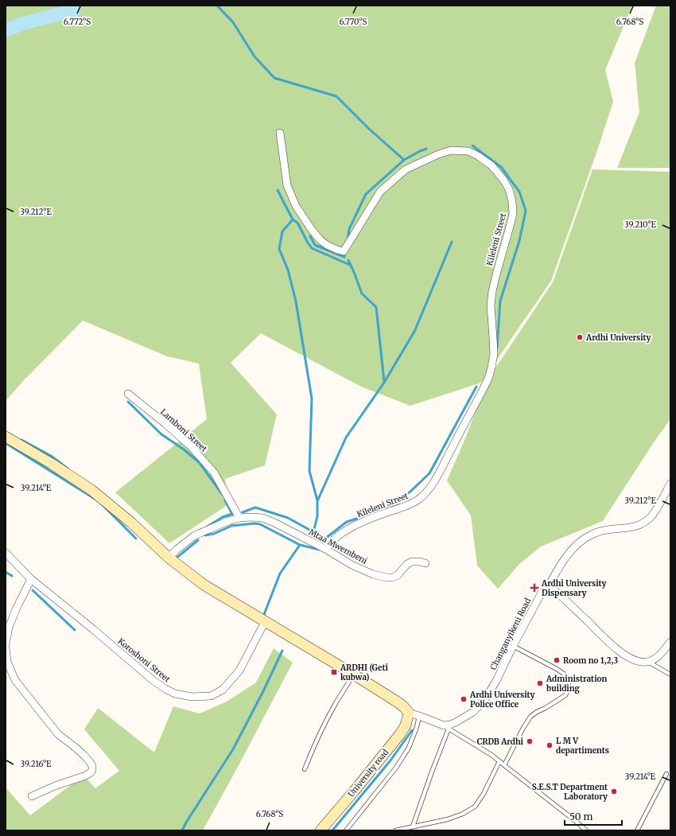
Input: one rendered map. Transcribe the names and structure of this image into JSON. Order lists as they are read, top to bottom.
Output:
{
  "streets": {
    "street": [
      "Kileleni Street",
      "Lamboni Street",
      "Mtaa Mwembeni",
      "Changanyikeni Road",
      "Koroshoni Street",
      "University road"
    ]
  },
  "crossings": [
    ["Kileleni Street", "Mtaa Mwembeni"],
    ["Lamboni Street", "Mtaa Mwembeni"]
  ],
  "places": {
    "other": [
      "Ardhi University",
      "Room no 1,2,3",
      "Administration building",
      "Ardhi University Police Office",
      "CRDB Ardhi",
      "L M V departiments",
      "S.E.S.T Department Laboratory"
    ],
    "health": ["Ardhi University Dispensary"],
    "transit": ["ARDHI (Geti kubwa)"]
  },
  "scale_bar": "50 m",
  "coordinates": [
    "6.772°S",
    "6.770°S",
    "6.768°S",
    "39.212°E",
    "39.210°E",
    "39.214°E",
    "39.216°E"
  ]
}
